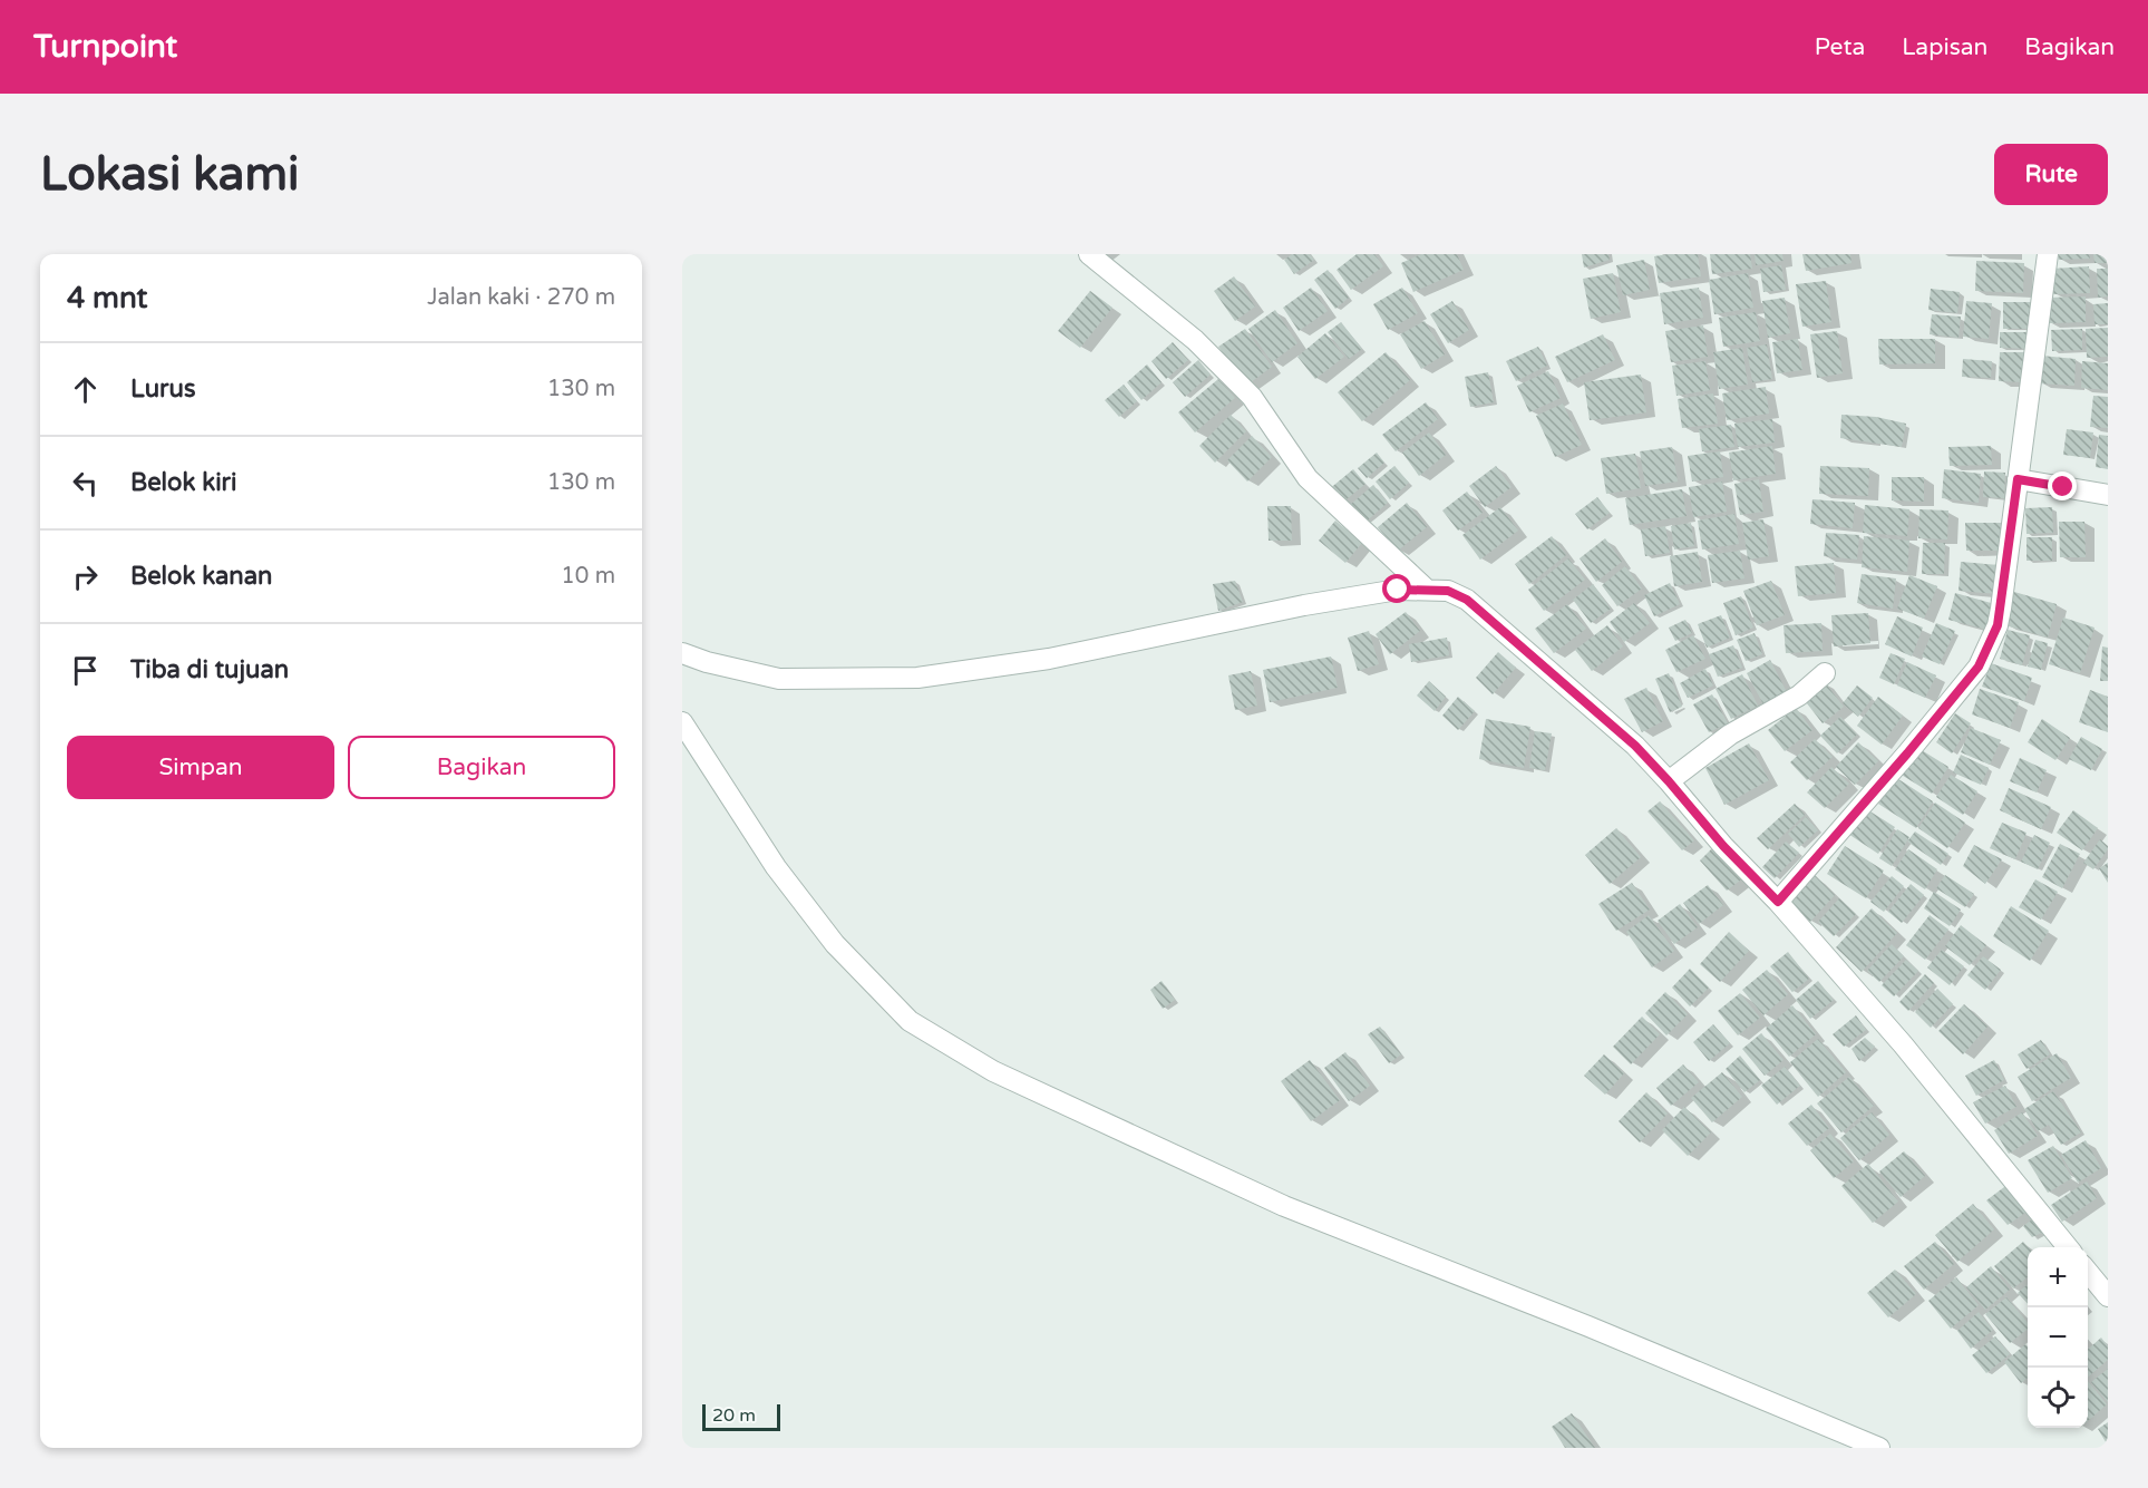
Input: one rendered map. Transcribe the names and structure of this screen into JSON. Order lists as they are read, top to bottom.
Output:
{
  "scale_bar": "20 m",
  "page": {
    "header": "Turnpoint",
    "nav": ["Peta", "Lapisan", "Bagikan"],
    "buttons": [
      "Rute",
      ["Simpan", "Bagikan"]
    ],
    "title": "Lokasi kami",
    "heading": ["4 mnt", "Jalan kaki · 270 m"],
    "list": [
      ["Lurus", "130 m"],
      ["Belok kiri", "130 m"],
      ["Belok kanan", "10 m"],
      "Tiba di tujuan"
    ],
    "map_buttons": ["+", "−"],
    "scale": "20 m"
  }
}
